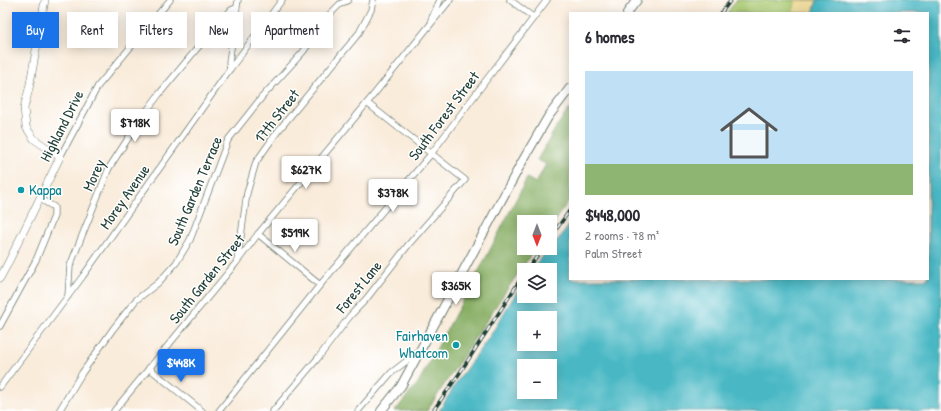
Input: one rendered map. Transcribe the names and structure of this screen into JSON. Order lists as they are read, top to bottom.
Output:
{
  "streets": {
    "street": [
      "17th Street",
      "South Forest Street",
      "Highland Drive",
      "Morey",
      "South Garden Terrace",
      "Morey Avenue",
      "South Garden Street",
      "Forest Lane"
    ]
  },
  "crossings": [
    ["17th Street", "South Garden Street"],
    ["South Forest Street", "Forest Lane"],
    ["Morey", "Morey Avenue"]
  ],
  "places": ["Kappa", "Fairhaven Whatcom"],
  "north": "bottom",
  "page": {
    "chip": [
      "Buy",
      "Rent",
      "Filters",
      "New",
      "Apartment"
    ],
    "heading": "6 homes",
    "list": [
      {
        "name": "$448,000",
        "note": "2 rooms · 78 m² · Palm Street"
      }
    ],
    "price": [
      "$718K",
      "$627K",
      "$378K",
      "$519K",
      "$365K",
      "$448K"
    ],
    "map_buttons": ["+", "−"]
  }
}
